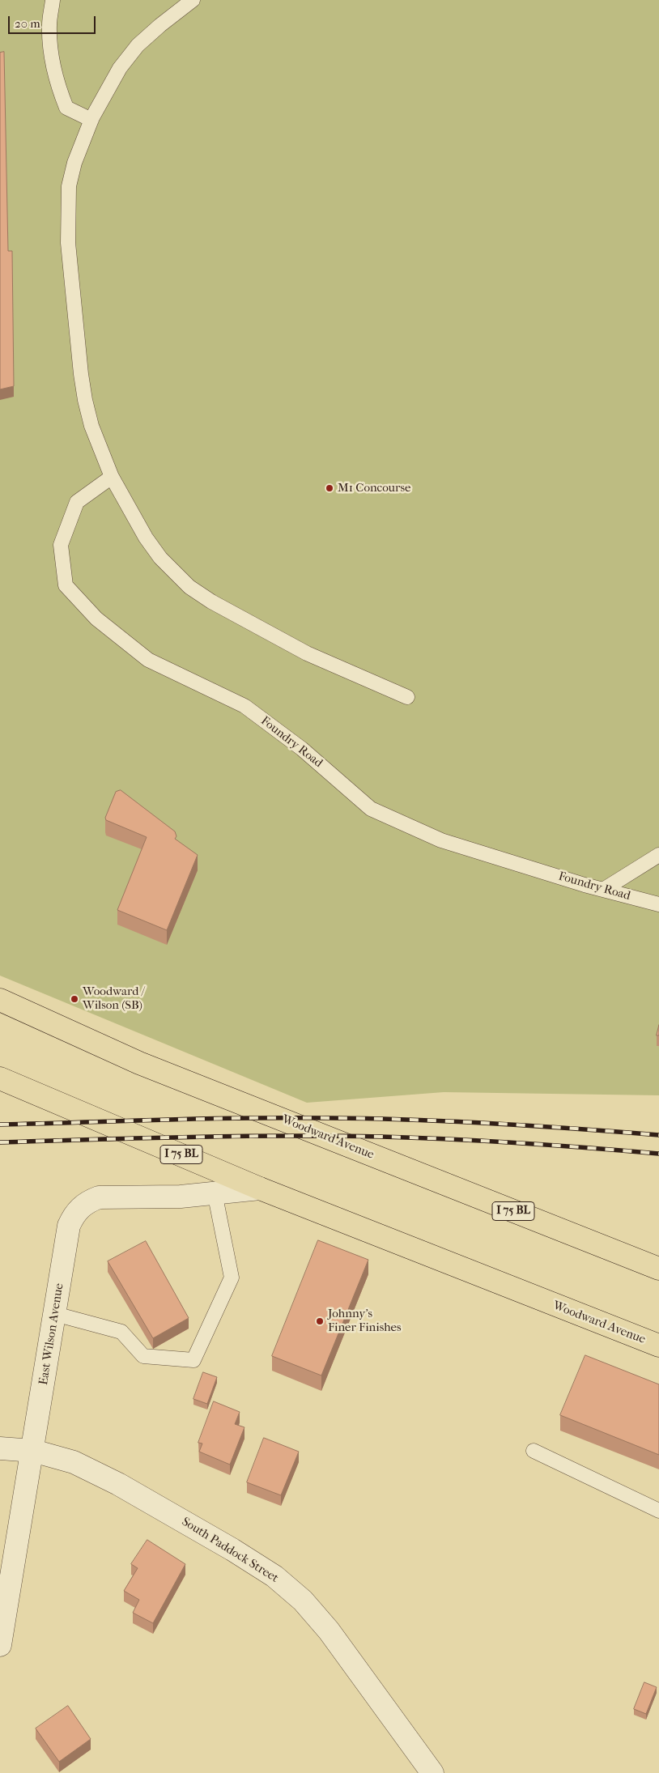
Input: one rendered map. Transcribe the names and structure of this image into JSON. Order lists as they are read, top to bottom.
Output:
{
  "streets": {
    "main road": ["Woodward Avenue", "I 75 BL"],
    "street": ["East Wilson Avenue", "South Paddock Street"],
    "lane": ["Foundry Road"]
  },
  "crossings": [
    ["Woodward Avenue", "East Wilson Avenue"],
    ["East Wilson Avenue", "South Paddock Street"]
  ],
  "places": ["M1 Concourse", "Woodward / Wilson (SB)", "Johnny's Finer Finishes"],
  "scale_bar": "20 m"
}
